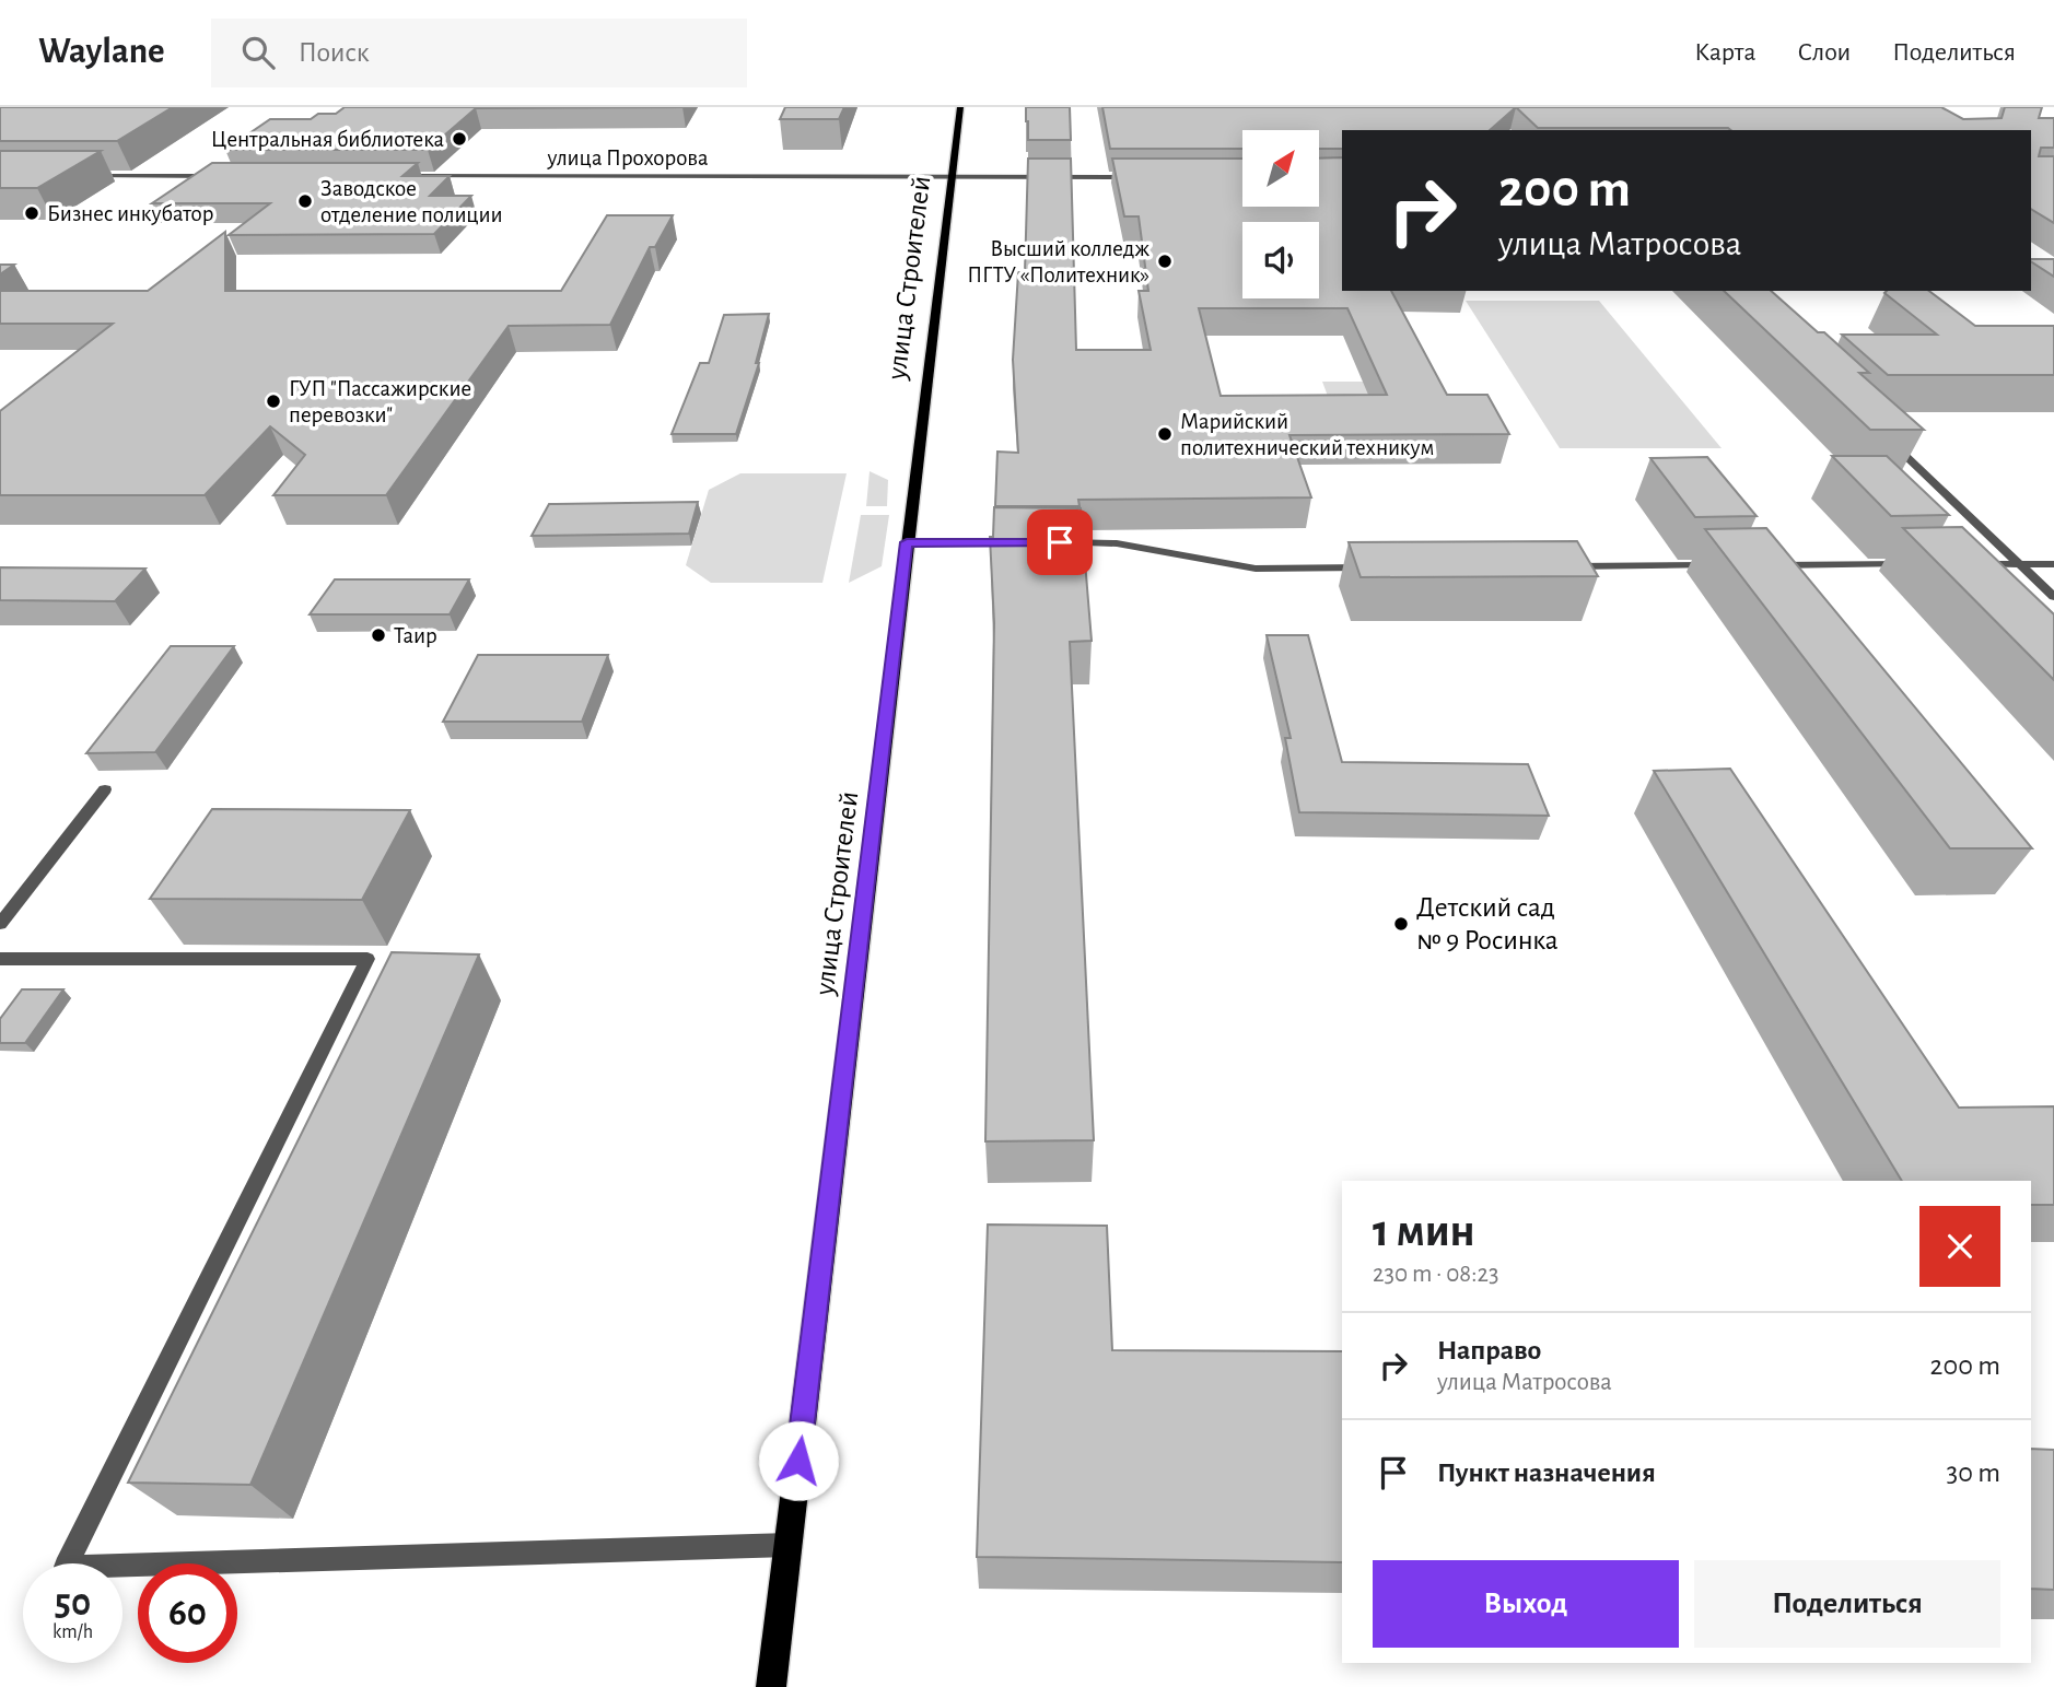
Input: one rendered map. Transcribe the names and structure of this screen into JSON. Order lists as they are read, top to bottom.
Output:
{
  "streets": {
    "main road": ["улица Строителей"],
    "street": ["улица Прохорова"]
  },
  "crossings": [
    ["улица Прохорова", "улица Строителей"]
  ],
  "places": [
    "Центральная библиотека",
    "Заводское отделение полиции",
    "Бизнес инкубатор",
    "Высший колледж ПГТУ «Политехник»",
    "ГУП \"Пассажирские перевозки\"",
    "Марийский политехнический техникум",
    "Таир",
    "Детский сад № 9 Росинка"
  ],
  "north": "top right",
  "page": {
    "header": "Waylane",
    "search": "Поиск",
    "nav": ["Карта", "Слои", "Поделиться"],
    "turn": ["200 m", "улица Матросова"],
    "heading": ["1 мин", "230 m · 08:23"],
    "list": [
      {
        "name": "Направо",
        "note": "улица Матросова",
        "value": "200 m"
      },
      {
        "name": "Пункт назначения",
        "value": "30 m"
      }
    ],
    "buttons": ["Выход", "Поделиться"],
    "speed": "50 km/h",
    "limit": "60"
  }
}
